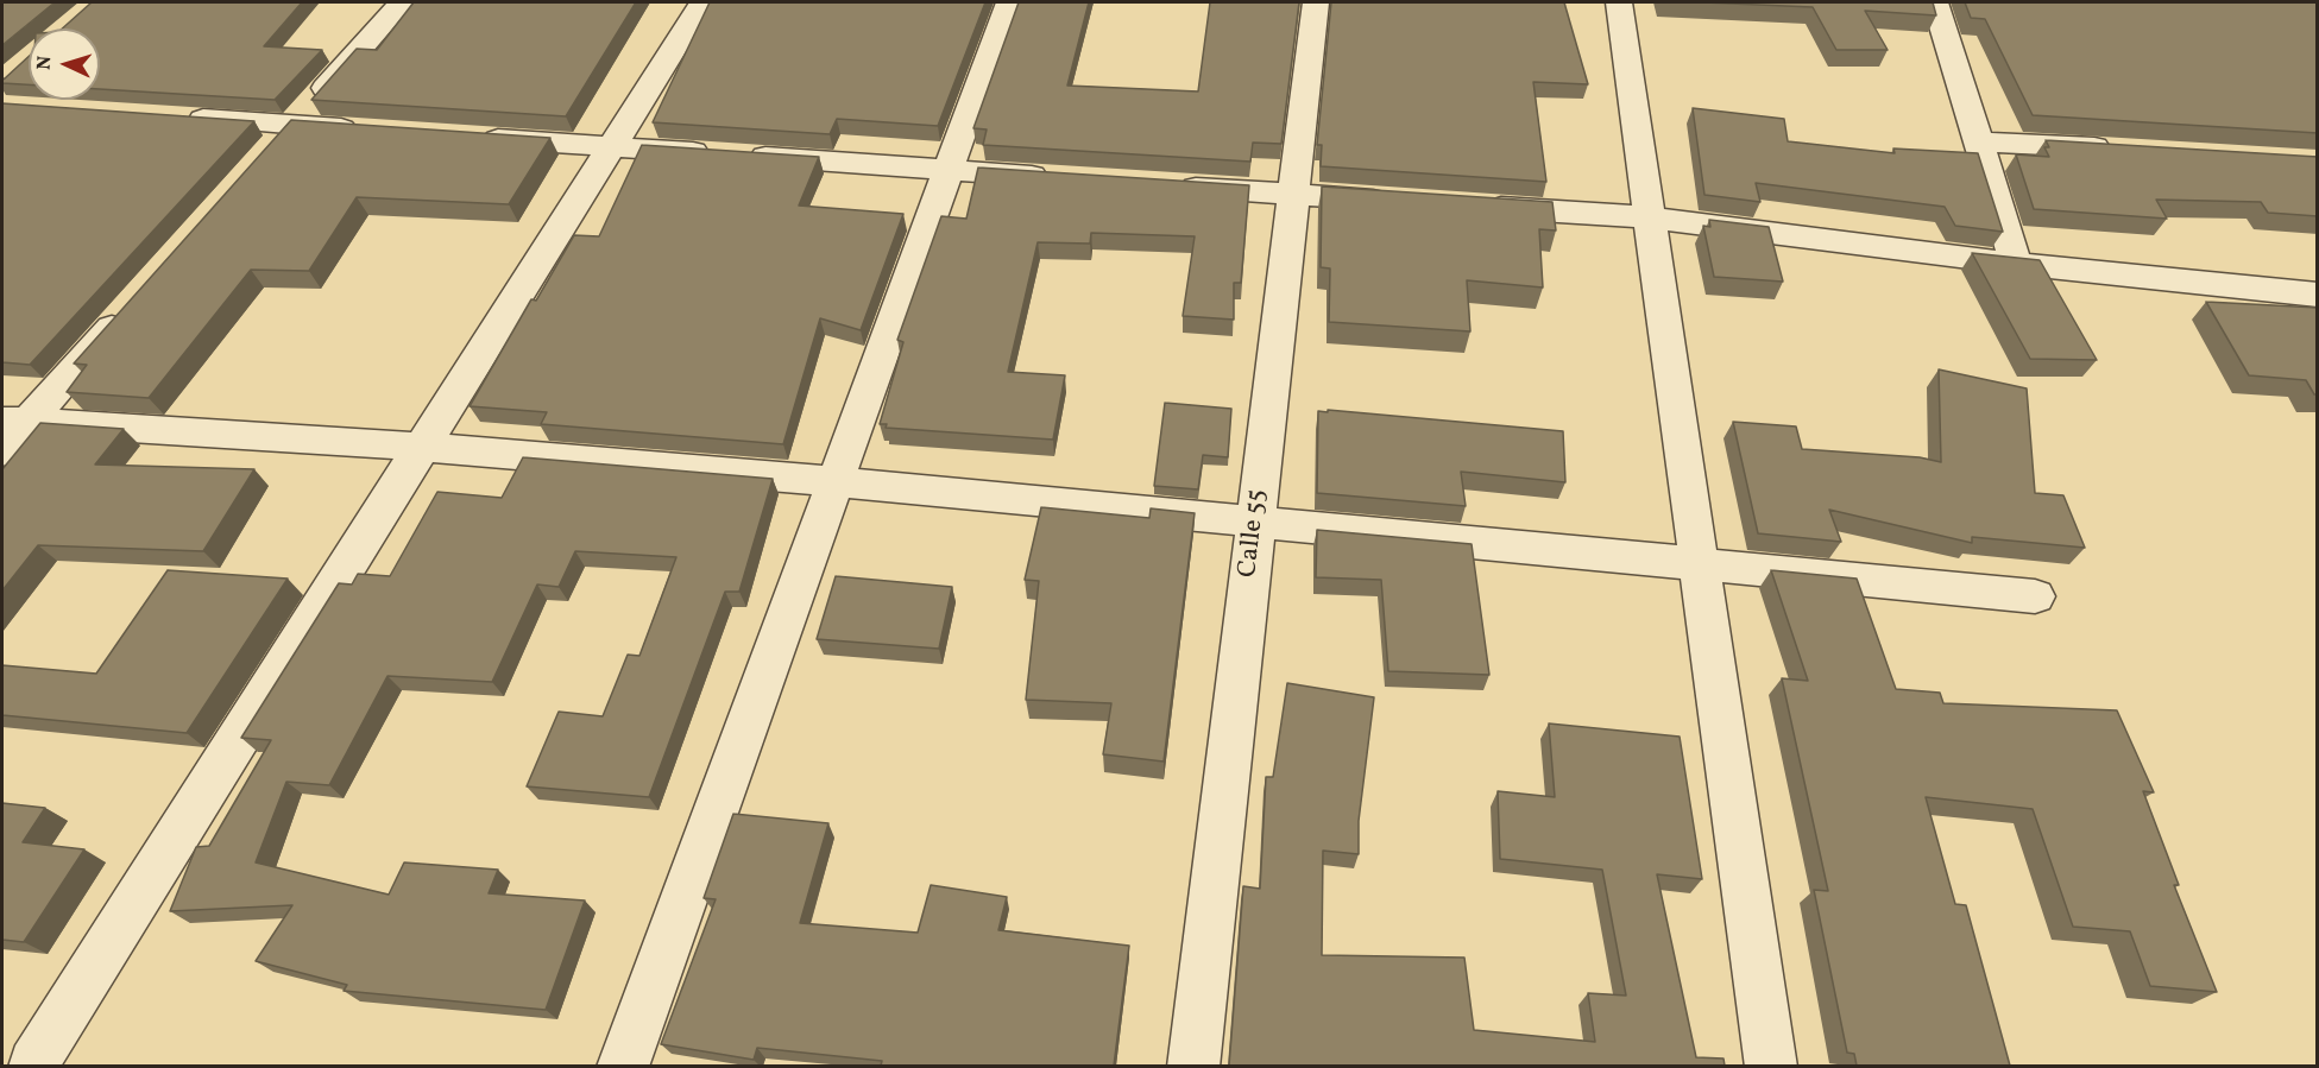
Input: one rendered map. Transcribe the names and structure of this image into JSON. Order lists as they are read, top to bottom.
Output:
{
  "streets": {
    "street": ["Calle 55"]
  },
  "north": "left"
}
